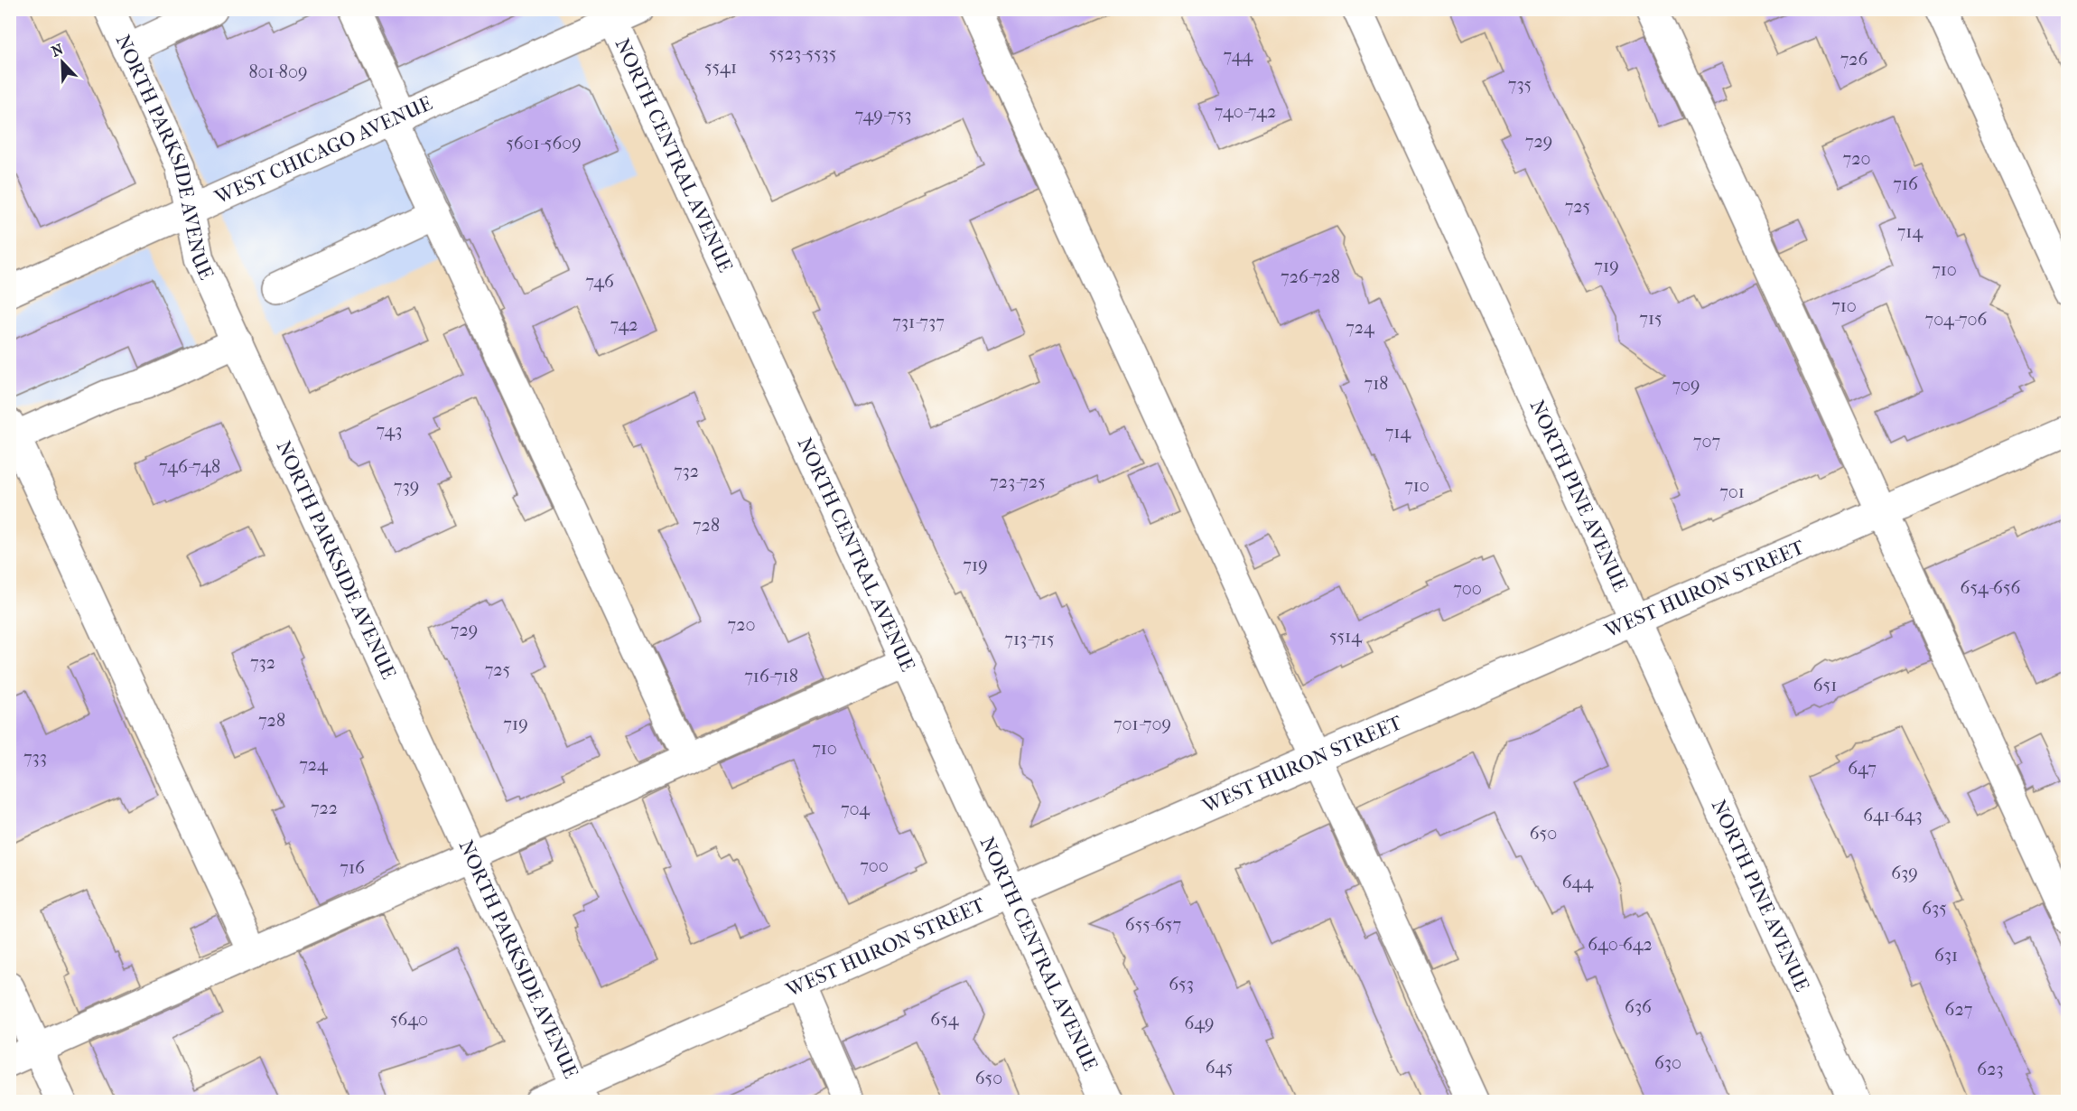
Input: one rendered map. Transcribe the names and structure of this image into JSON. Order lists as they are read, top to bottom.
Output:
{
  "streets": {
    "street": [
      "WEST CHICAGO AVENUE",
      "NORTH PARKSIDE AVENUE",
      "NORTH CENTRAL AVENUE",
      "NORTH PINE AVENUE",
      "WEST HURON STREET"
    ]
  },
  "crossings": [
    ["WEST CHICAGO AVENUE", "NORTH PARKSIDE AVENUE"],
    ["WEST CHICAGO AVENUE", "NORTH CENTRAL AVENUE"],
    ["NORTH PARKSIDE AVENUE", "WEST HURON STREET"],
    ["NORTH CENTRAL AVENUE", "WEST HURON STREET"],
    ["NORTH PINE AVENUE", "WEST HURON STREET"]
  ],
  "house_numbers": [
    "5523-5535",
    "744",
    "726",
    "5541",
    "801-809",
    "735",
    "740-742",
    "749-753",
    "729",
    "5601-5609",
    "720",
    "716",
    "725",
    "714",
    "719",
    "710",
    "726-728",
    "746",
    "710",
    "715",
    "704-706",
    "731-737",
    "742",
    "724",
    "718",
    "709",
    "743",
    "714",
    "707",
    "746-748",
    "732",
    "723-725",
    "710",
    "739",
    "701",
    "728",
    "719",
    "654-656",
    "700",
    "720",
    "729",
    "5514",
    "713-715",
    "732",
    "725",
    "716-718",
    "651",
    "728",
    "719",
    "701-709",
    "710",
    "733",
    "724",
    "647",
    "722",
    "704",
    "641-643",
    "650",
    "700",
    "716",
    "639",
    "644",
    "635",
    "655-657",
    "640-642",
    "631",
    "653",
    "636",
    "627",
    "5640",
    "654",
    "649",
    "630",
    "645",
    "623",
    "650"
  ],
  "north": "top left"
}
